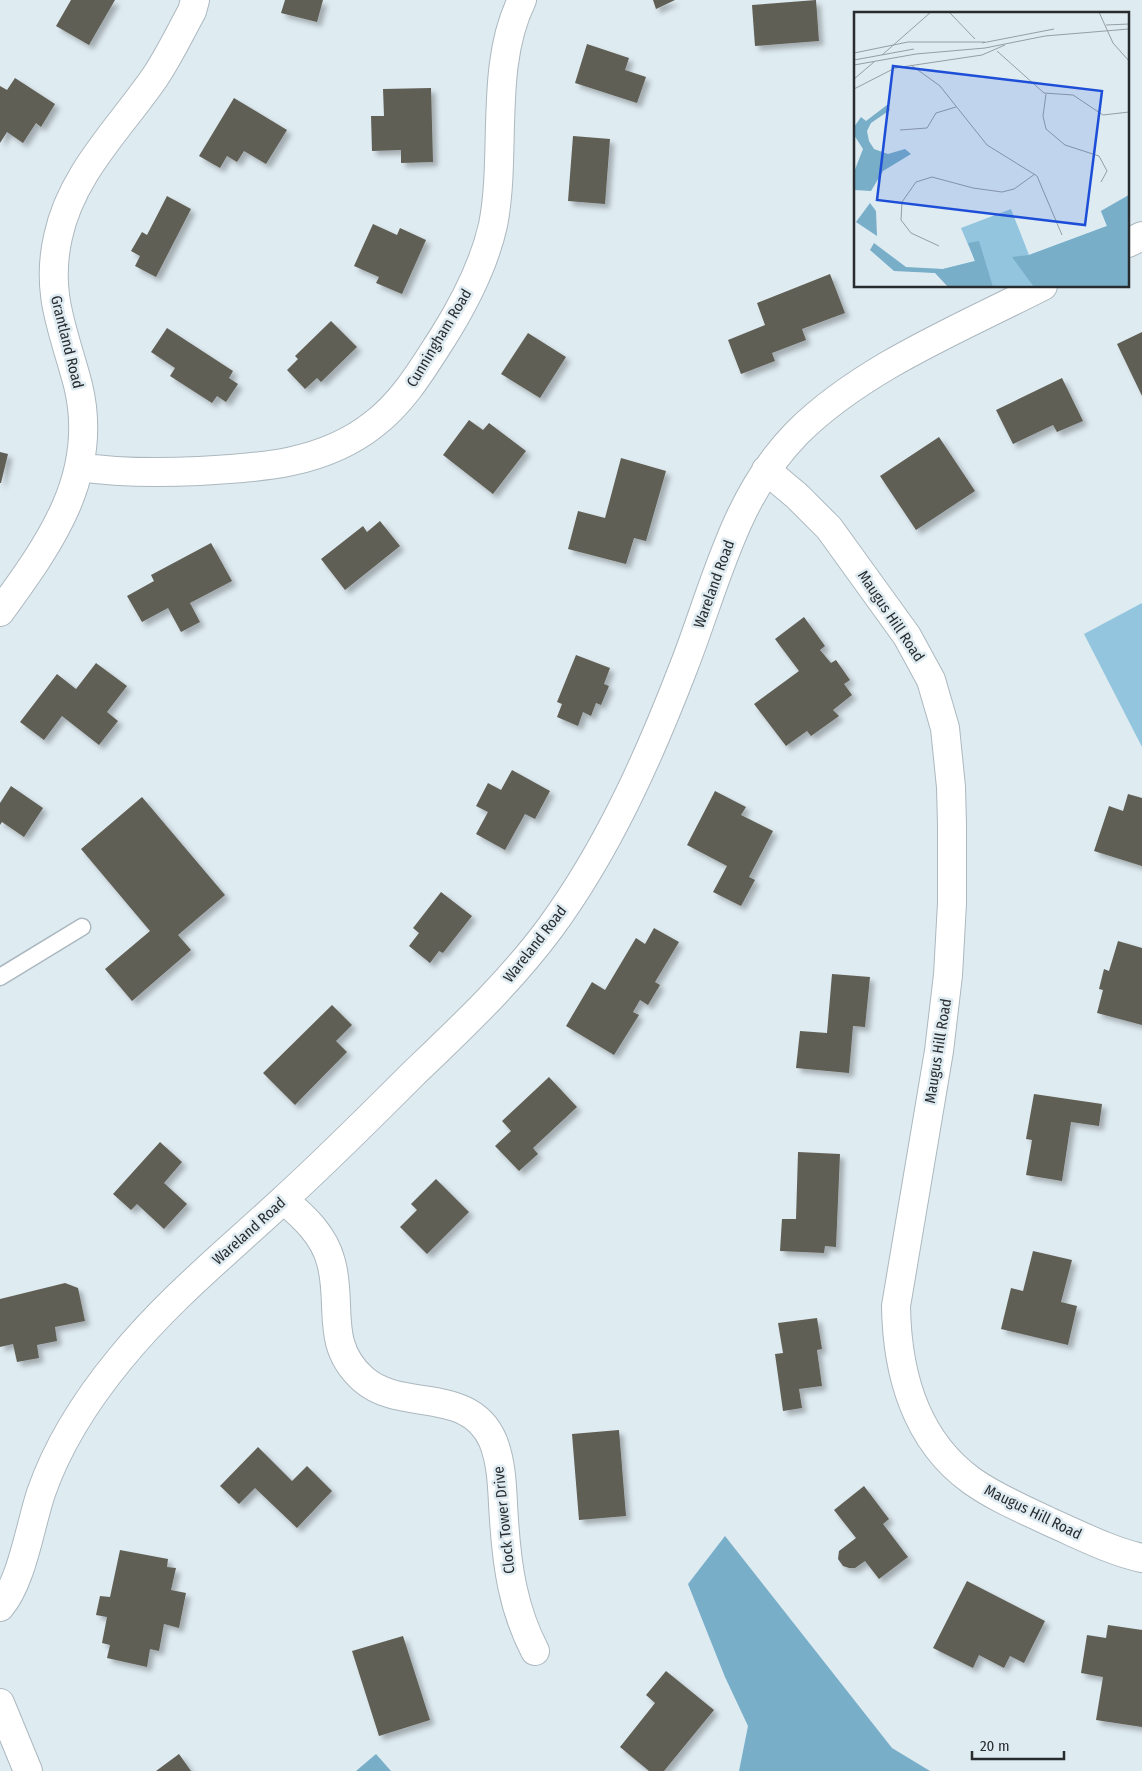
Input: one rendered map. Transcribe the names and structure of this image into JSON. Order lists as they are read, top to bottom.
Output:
{
  "streets": {
    "street": [
      "Cunningham Road",
      "Grantland Road",
      "Wareland Road",
      "Maugus Hill Road",
      "Clock Tower Drive"
    ]
  },
  "crossings": [
    ["Cunningham Road", "Grantland Road"],
    ["Wareland Road", "Maugus Hill Road"],
    ["Wareland Road", "Clock Tower Drive"]
  ],
  "scale_bar": "20 m"
}
